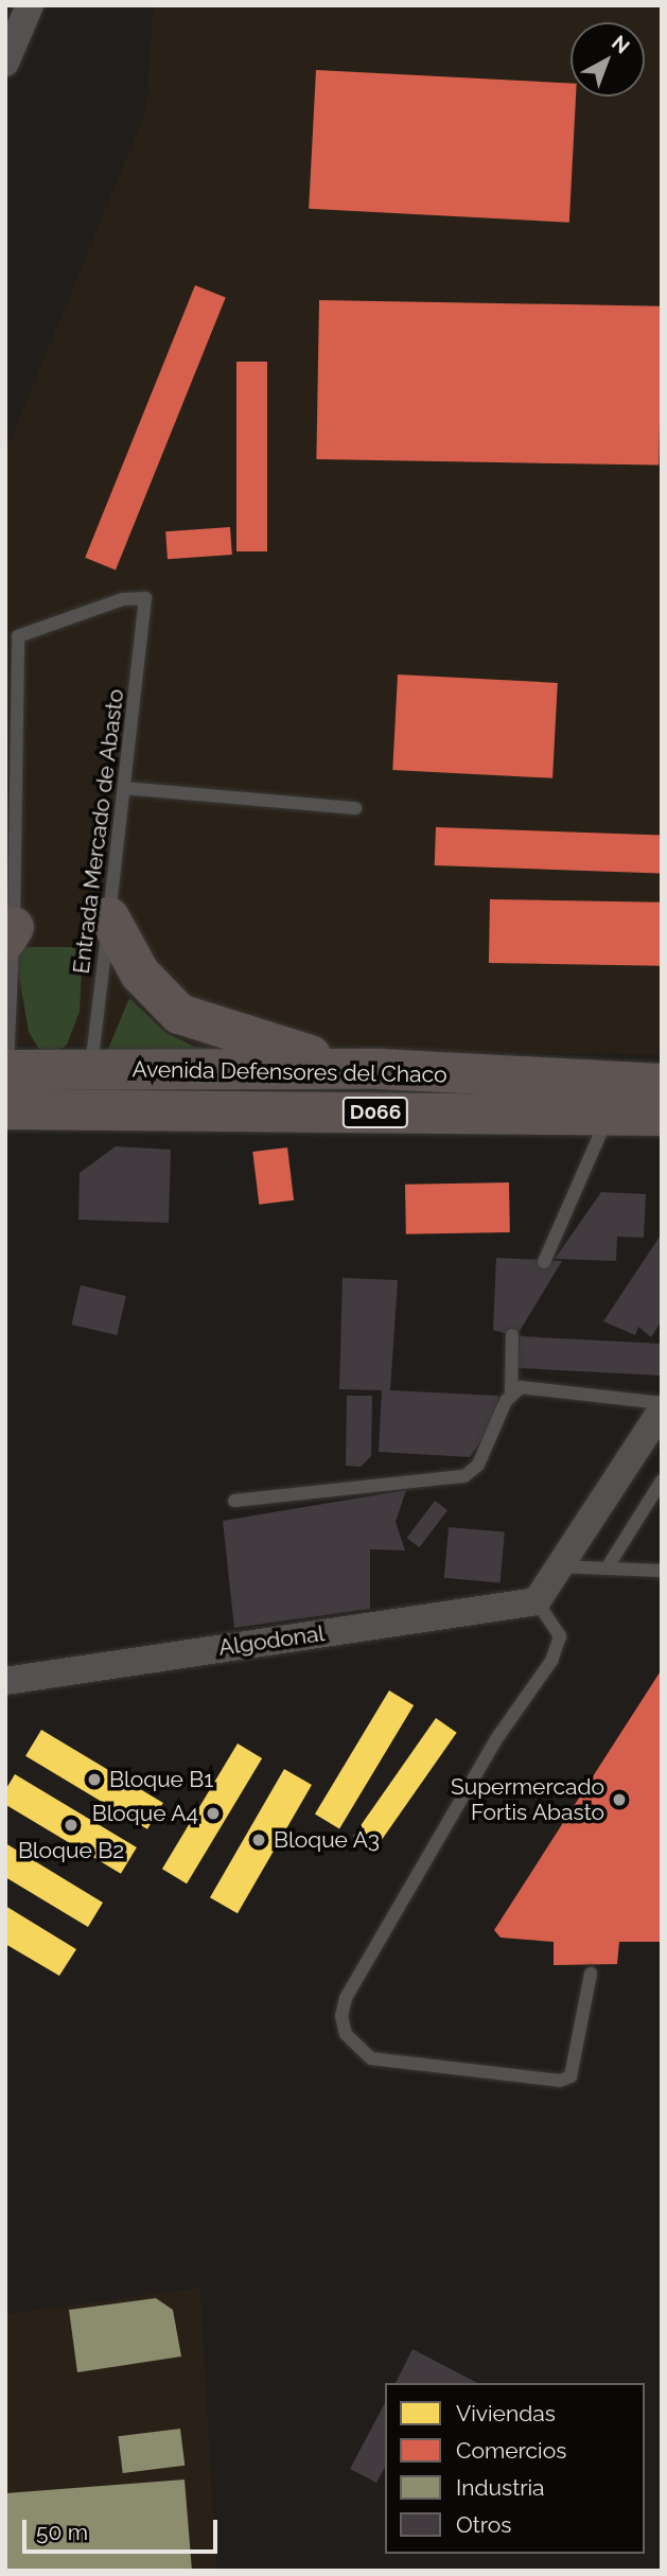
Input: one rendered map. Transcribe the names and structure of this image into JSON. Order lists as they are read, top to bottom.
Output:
{
  "streets": {
    "highway": ["Avenida Defensores del Chaco", "D066"],
    "street": ["Algodonal"],
    "lane": ["Entrada Mercado de Abasto"]
  },
  "crossings": [
    ["Entrada Mercado de Abasto", "Avenida Defensores del Chaco"]
  ],
  "places": [
    "Bloque B1",
    "Supermercado Fortis Abasto",
    "Bloque A4",
    "Bloque B2",
    "Bloque A3"
  ],
  "legend": [
    "Viviendas",
    "Comercios",
    "Industria",
    "Otros"
  ],
  "scale_bar": "50 m",
  "north": "top right"
}
